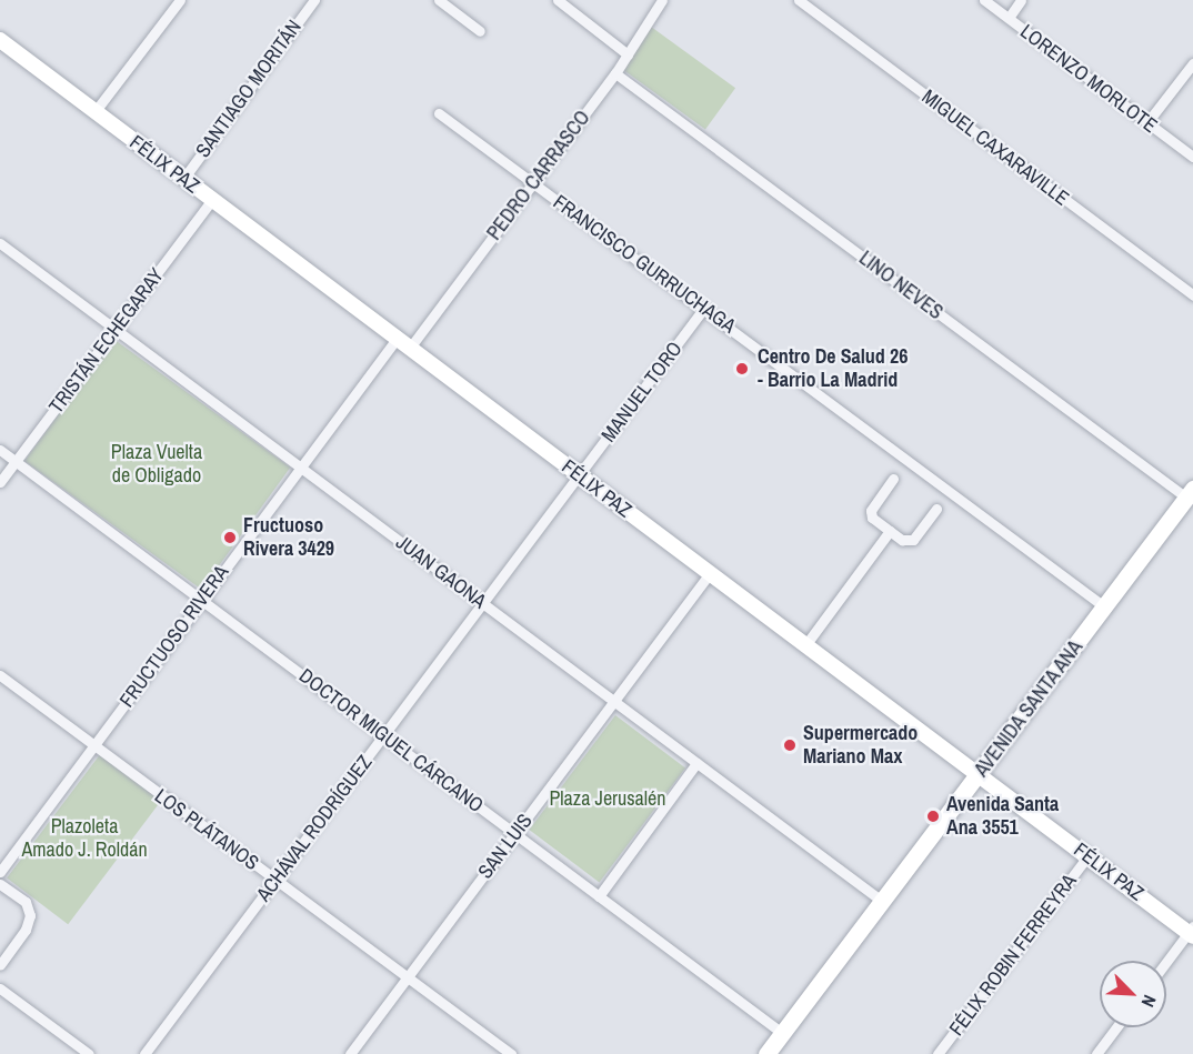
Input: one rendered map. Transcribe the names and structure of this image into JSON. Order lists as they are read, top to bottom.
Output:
{
  "streets": {
    "main road": ["FÉLIX PAZ", "AVENIDA SANTA ANA"],
    "street": [
      "LORENZO MORLOTE",
      "SANTIAGO MORITÁN",
      "MIGUEL CAXARAVILLE",
      "PEDRO CARRASCO",
      "FRANCISCO GURRUCHAGA",
      "LINO NEVES",
      "TRISTÁN ECHEGARAY",
      "MANUEL TORO",
      "JUAN GAONA",
      "FRUCTUOSO RIVERA",
      "DOCTOR MIGUEL CÁRCANO",
      "ACHÁVAL RODRÍGUEZ",
      "LOS PLÁTANOS",
      "SAN LUIS",
      "FÉLIX ROBIN FERREYRA"
    ]
  },
  "crossings": [
    ["SANTIAGO MORITÁN", "FÉLIX PAZ"],
    ["FÉLIX PAZ", "PEDRO CARRASCO"],
    ["FÉLIX PAZ", "TRISTÁN ECHEGARAY"],
    ["FÉLIX PAZ", "MANUEL TORO"],
    ["FÉLIX PAZ", "FRUCTUOSO RIVERA"],
    ["FÉLIX PAZ", "AVENIDA SANTA ANA"],
    ["FÉLIX PAZ", "ACHÁVAL RODRÍGUEZ"],
    ["FÉLIX PAZ", "SAN LUIS"],
    ["FÉLIX PAZ", "FÉLIX ROBIN FERREYRA"],
    ["PEDRO CARRASCO", "FRANCISCO GURRUCHAGA"],
    ["PEDRO CARRASCO", "LINO NEVES"],
    ["PEDRO CARRASCO", "FRUCTUOSO RIVERA"],
    ["FRANCISCO GURRUCHAGA", "MANUEL TORO"],
    ["FRANCISCO GURRUCHAGA", "AVENIDA SANTA ANA"],
    ["LINO NEVES", "AVENIDA SANTA ANA"],
    ["TRISTÁN ECHEGARAY", "JUAN GAONA"],
    ["TRISTÁN ECHEGARAY", "DOCTOR MIGUEL CÁRCANO"],
    ["MANUEL TORO", "ACHÁVAL RODRÍGUEZ"],
    ["JUAN GAONA", "FRUCTUOSO RIVERA"],
    ["JUAN GAONA", "AVENIDA SANTA ANA"],
    ["JUAN GAONA", "ACHÁVAL RODRÍGUEZ"],
    ["JUAN GAONA", "SAN LUIS"],
    ["FRUCTUOSO RIVERA", "DOCTOR MIGUEL CÁRCANO"],
    ["FRUCTUOSO RIVERA", "LOS PLÁTANOS"],
    ["AVENIDA SANTA ANA", "DOCTOR MIGUEL CÁRCANO"],
    ["DOCTOR MIGUEL CÁRCANO", "ACHÁVAL RODRÍGUEZ"],
    ["DOCTOR MIGUEL CÁRCANO", "SAN LUIS"],
    ["ACHÁVAL RODRÍGUEZ", "LOS PLÁTANOS"],
    ["LOS PLÁTANOS", "SAN LUIS"]
  ],
  "parks": ["Plaza Vuelta de Obligado", "Plaza Jerusalén", "Plazoleta Amado J. Roldán"],
  "places": [
    "Centro De Salud 26 - Barrio La Madrid",
    "Fructuoso Rivera 3429",
    "Supermercado Mariano Max",
    "Avenida Santa Ana 3551"
  ],
  "north": "bottom right"
}
